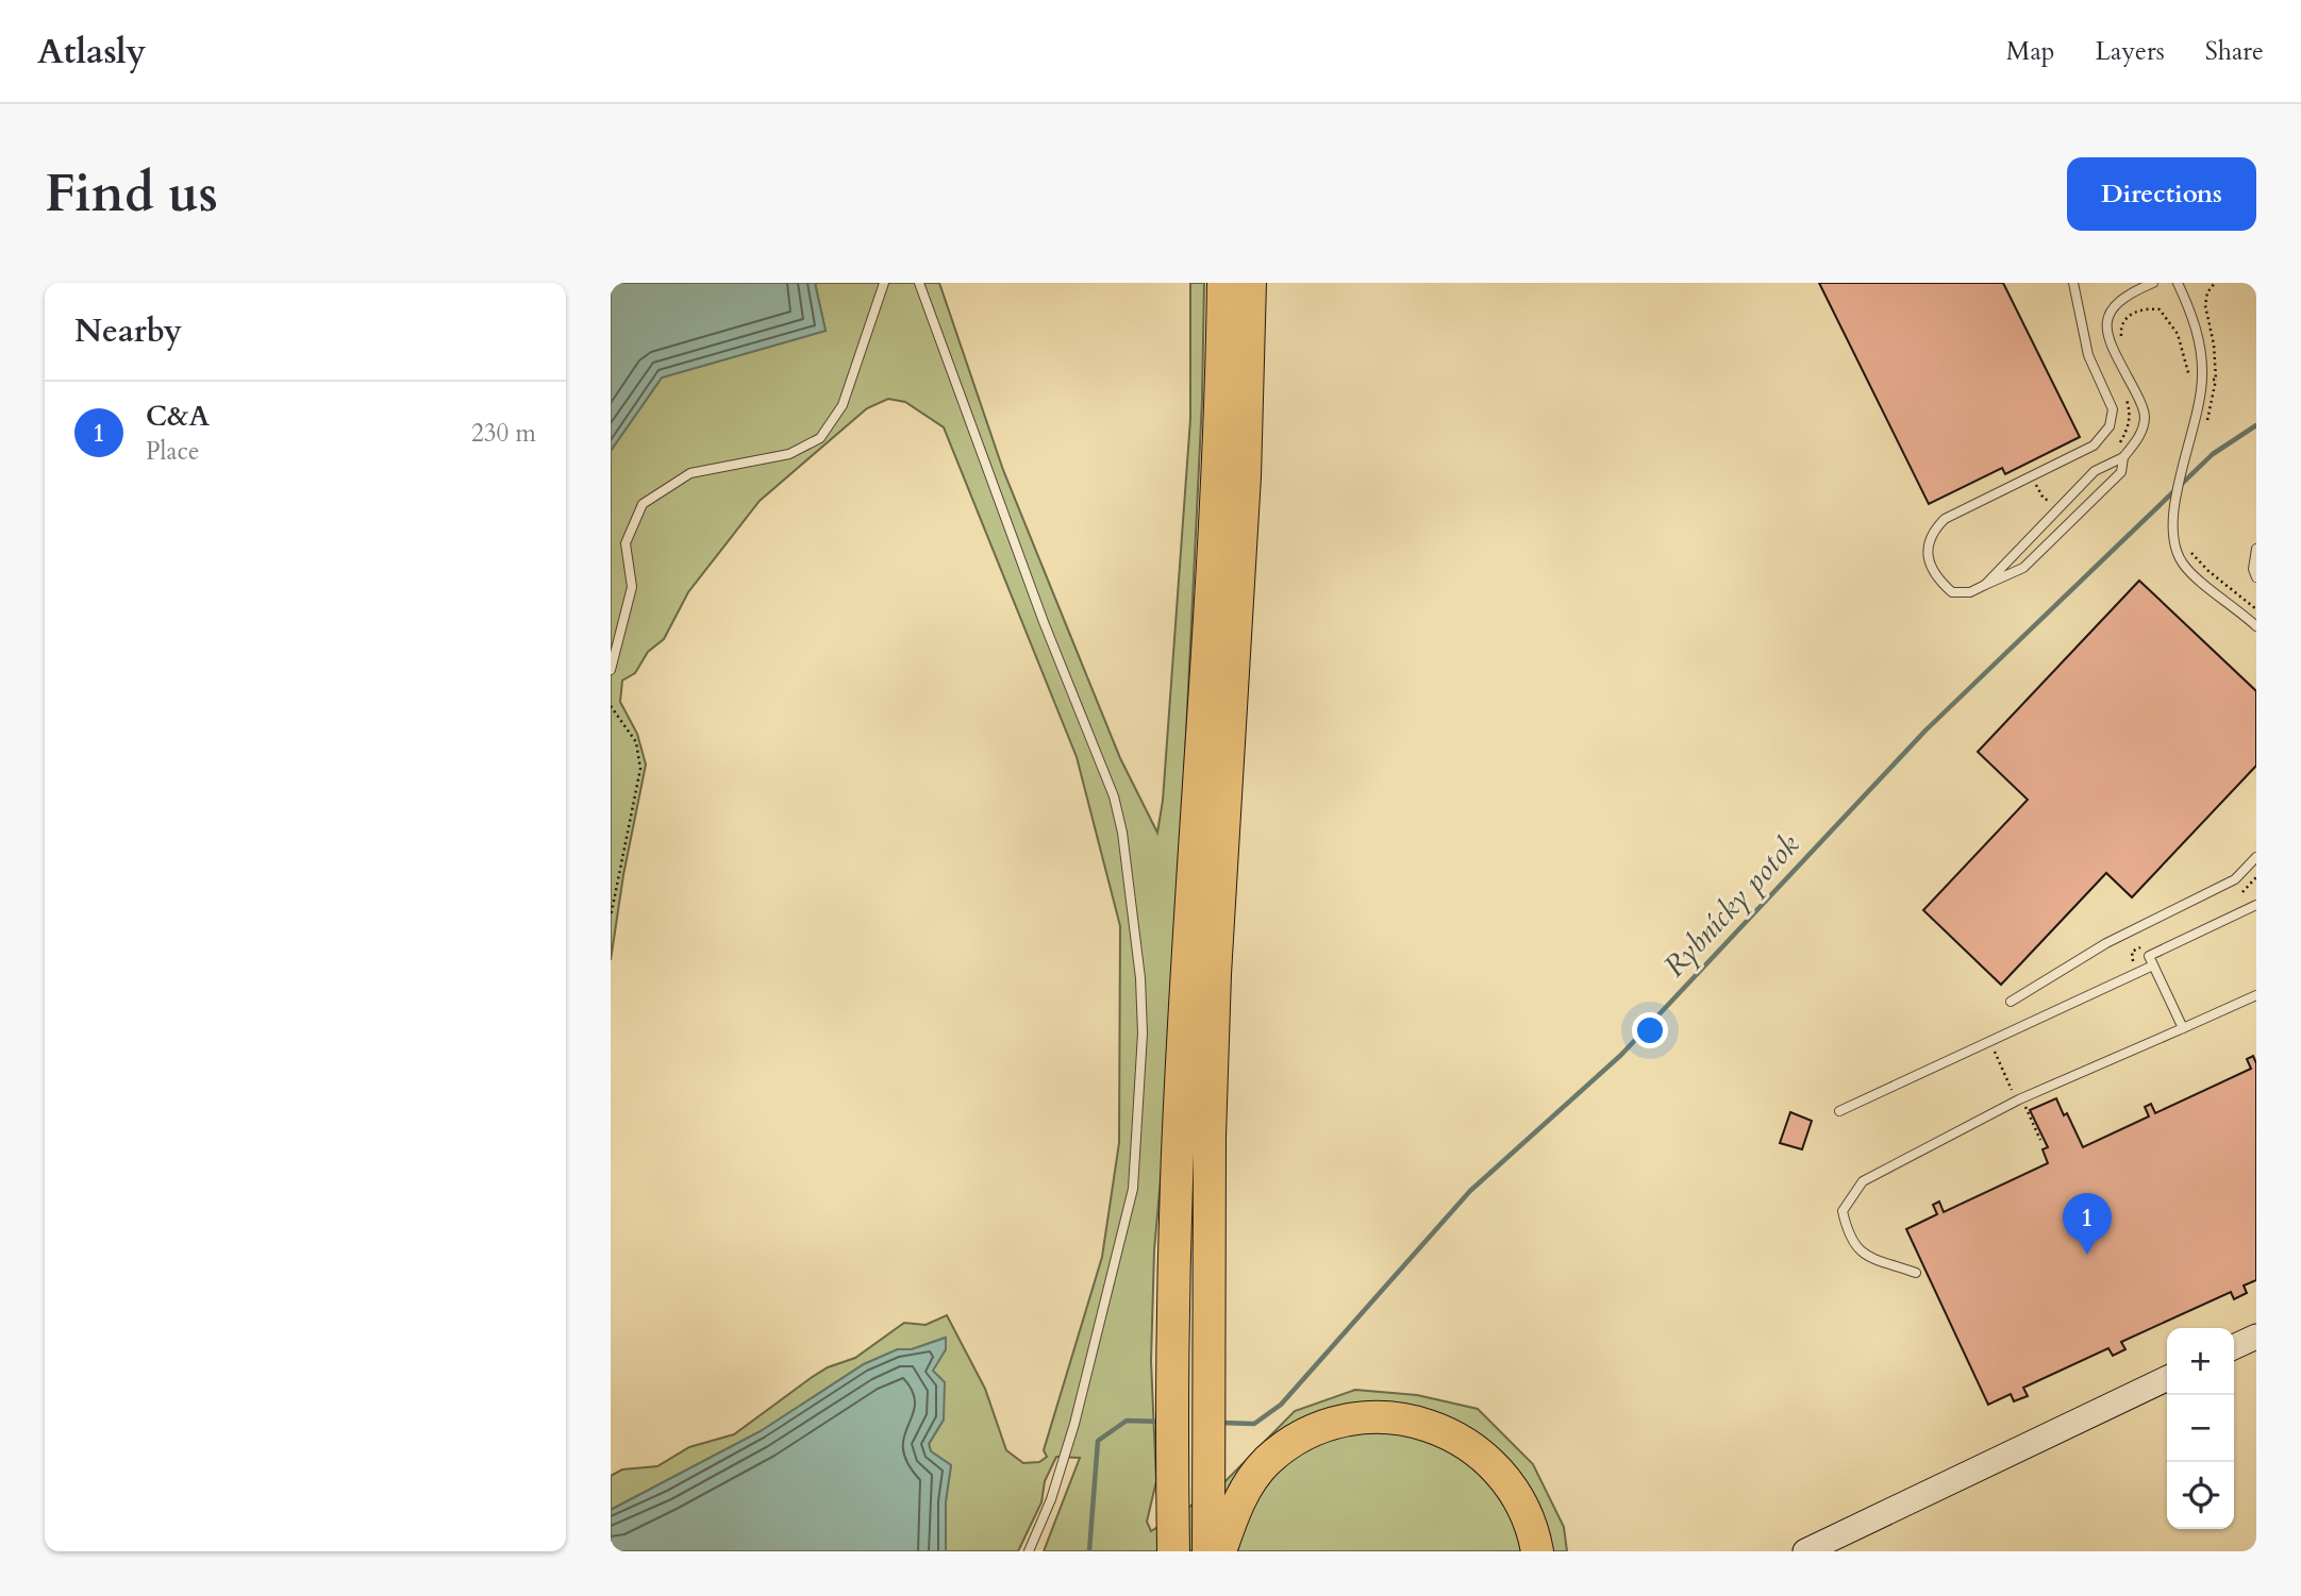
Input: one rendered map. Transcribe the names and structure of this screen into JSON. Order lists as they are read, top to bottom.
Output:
{
  "water": ["Rybnícky potok"],
  "page": {
    "header": "Atlasly",
    "nav": ["Map", "Layers", "Share"],
    "buttons": "Directions",
    "title": "Find us",
    "heading": "Nearby",
    "list": [
      {
        "mark": "1",
        "name": "C&A",
        "note": "Place",
        "value": "230 m"
      }
    ],
    "pins": "1",
    "map_buttons": ["+", "−"]
  }
}
